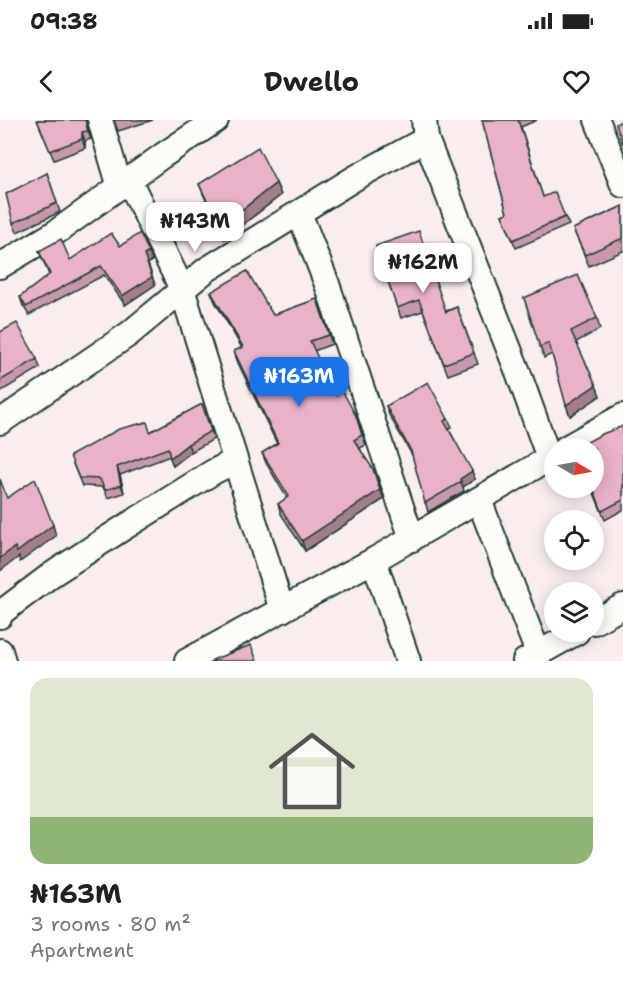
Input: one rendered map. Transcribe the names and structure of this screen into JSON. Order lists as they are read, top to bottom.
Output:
{
  "north": "right",
  "page": {
    "status": "09:38",
    "header": "Dwello",
    "price": ["₦143M", "₦162M", "₦163M"],
    "list": [
      {
        "name": "₦163M",
        "note": "3 rooms · 80 m² · Apartment"
      }
    ]
  }
}
